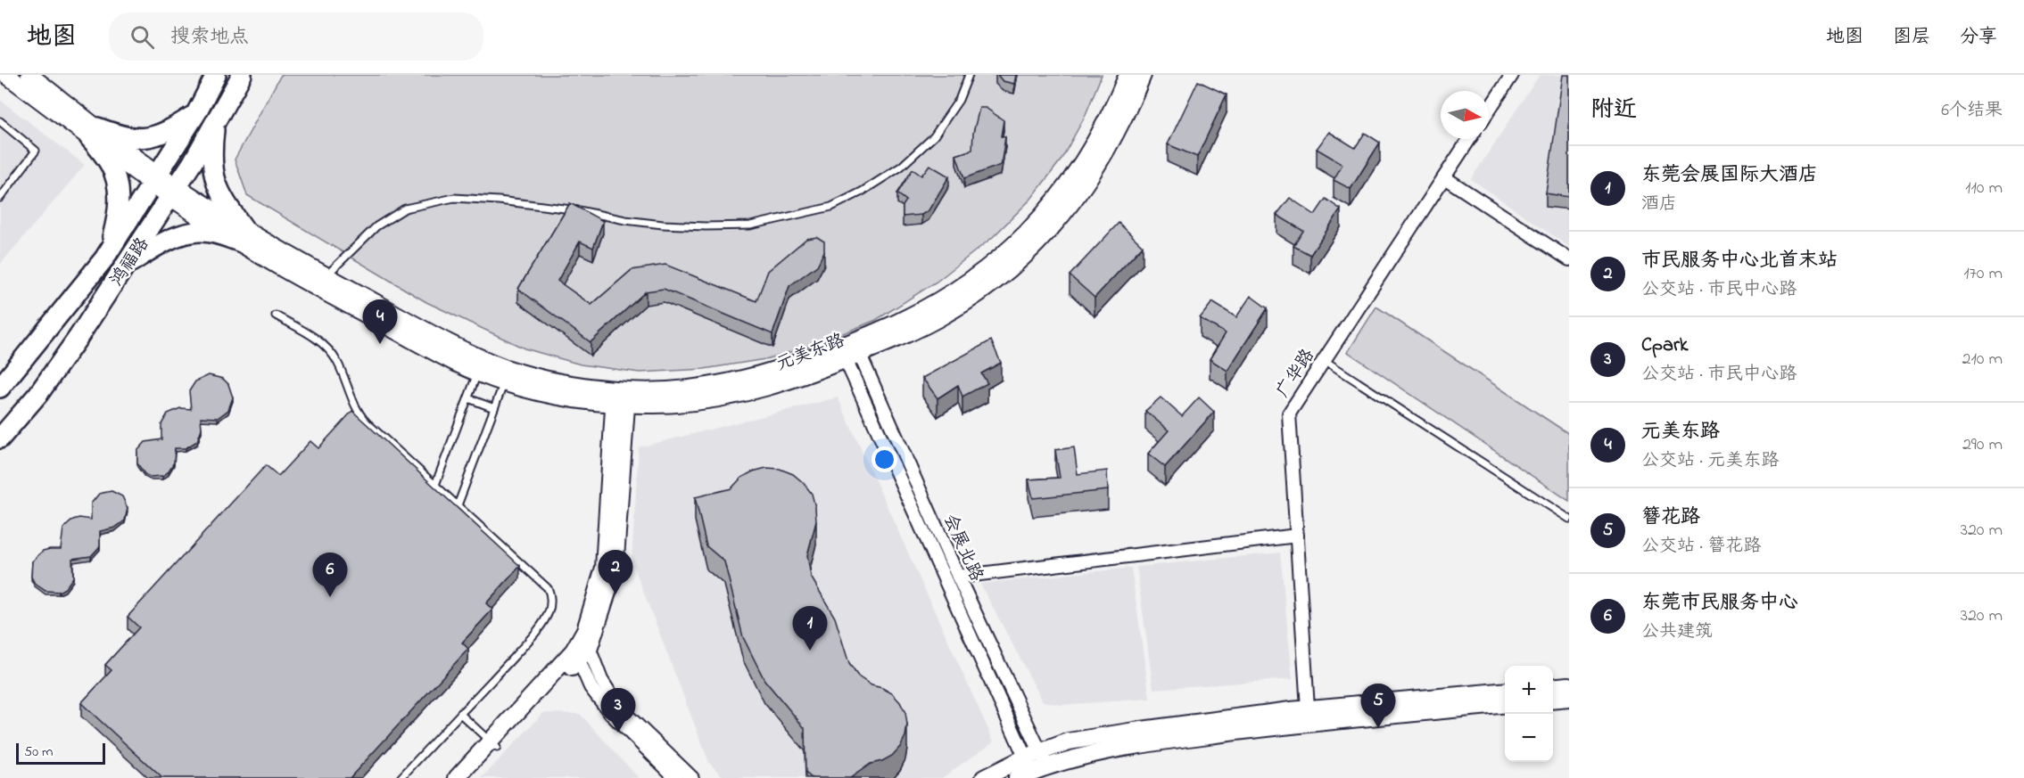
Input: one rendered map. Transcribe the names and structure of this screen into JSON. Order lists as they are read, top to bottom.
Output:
{
  "streets": {
    "main road": ["鸿福路"],
    "street": ["元美东路", "广华路", "会展北路"]
  },
  "crossings": [
    ["鸿福路", "元美东路"],
    ["元美东路", "会展北路"]
  ],
  "scale_bar": "50 m",
  "north": "right",
  "page": {
    "header": "地图",
    "search": "搜索地点",
    "nav": ["地图", "图层", "分享"],
    "heading": ["附近", "6个结果"],
    "list": [
      {
        "mark": "1",
        "name": "东莞会展国际大酒店",
        "note": "酒店",
        "value": "110 m"
      },
      {
        "mark": "2",
        "name": "市民服务中心北首末站",
        "note": "公交站 · 市民中心路",
        "value": "170 m"
      },
      {
        "mark": "3",
        "name": "Cpark",
        "note": "公交站 · 市民中心路",
        "value": "210 m"
      },
      {
        "mark": "4",
        "name": "元美东路",
        "note": "公交站 · 元美东路",
        "value": "290 m"
      },
      {
        "mark": "5",
        "name": "簪花路",
        "note": "公交站 · 簪花路",
        "value": "320 m"
      },
      {
        "mark": "6",
        "name": "东莞市民服务中心",
        "note": "公共建筑",
        "value": "320 m"
      }
    ],
    "pins": [
      "4",
      "2",
      "6",
      "1",
      "5",
      "3"
    ],
    "map_buttons": ["+", "−"],
    "scale": "50 m"
  }
}
